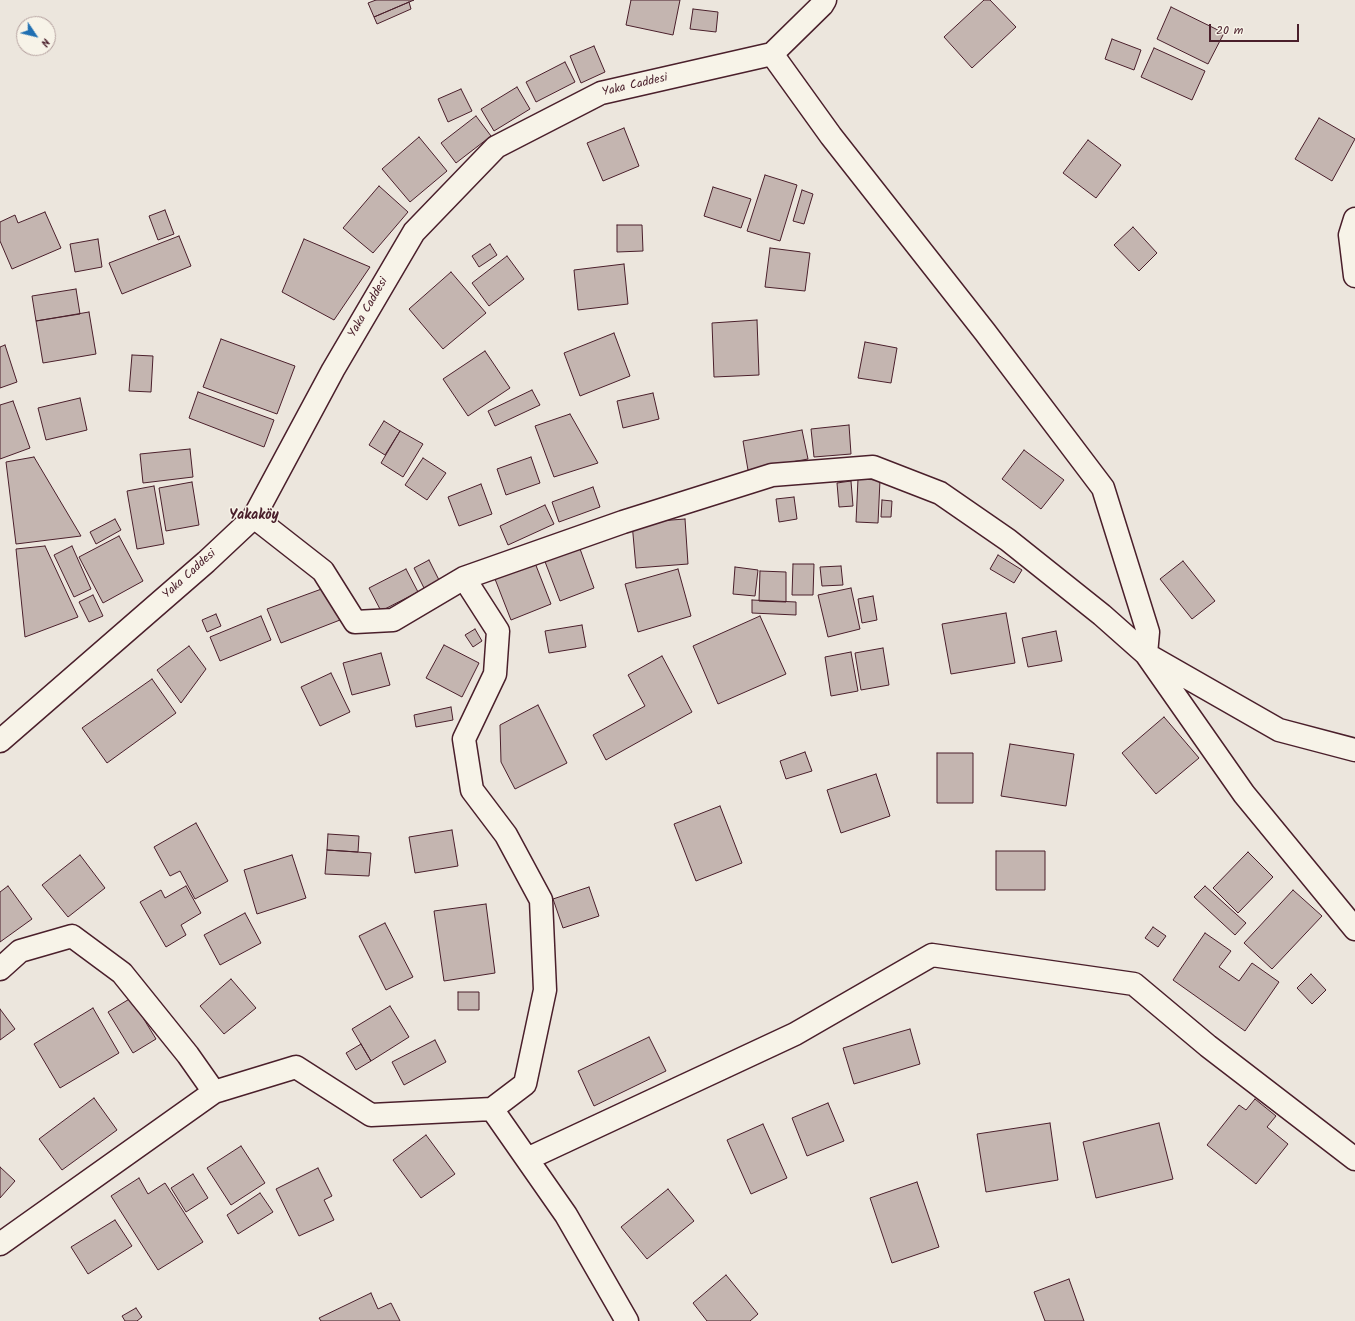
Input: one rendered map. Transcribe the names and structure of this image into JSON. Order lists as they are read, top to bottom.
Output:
{
  "streets": {
    "street": ["Yaka Caddesi"]
  },
  "districts": ["Yakaköy"],
  "scale_bar": "20 m",
  "north": "bottom right"
}
